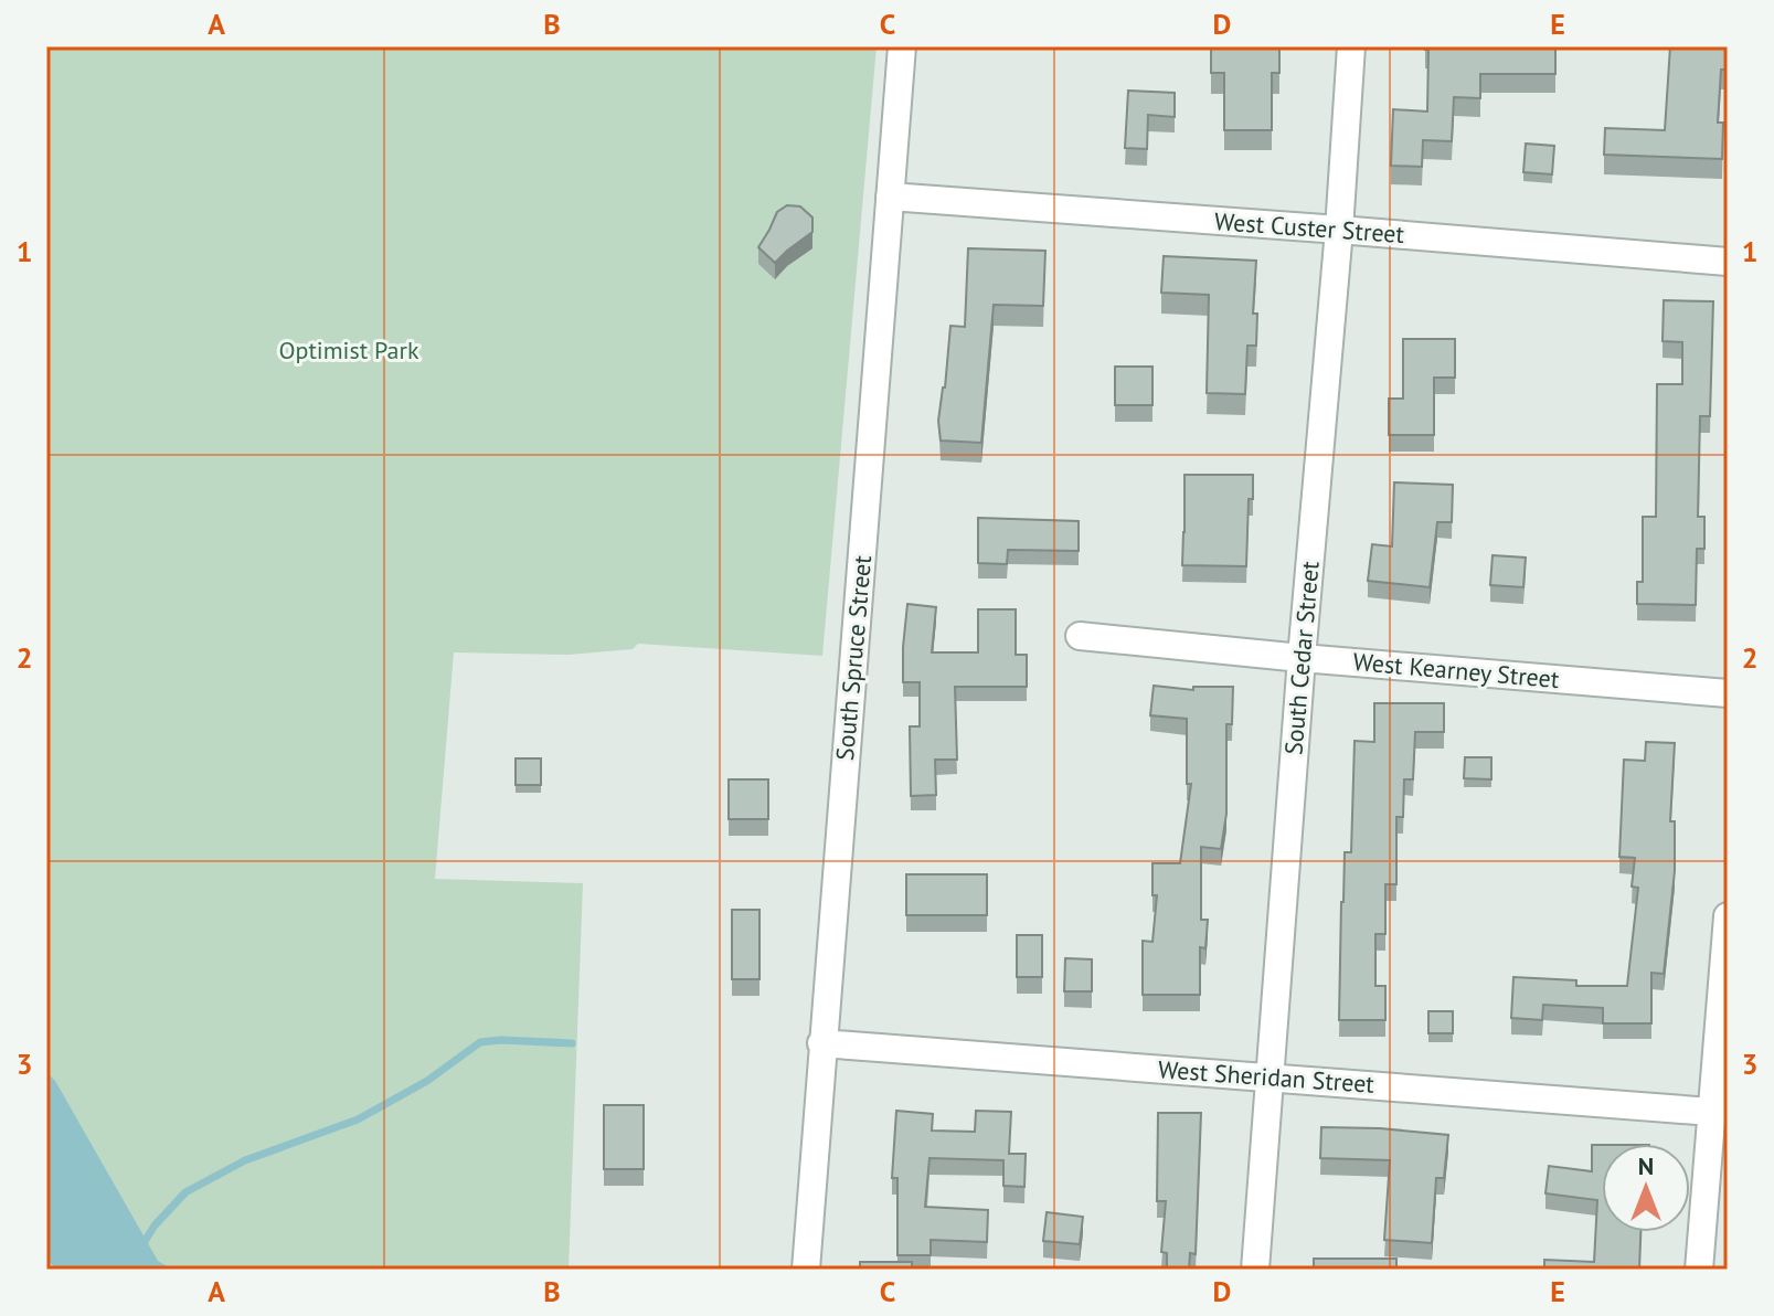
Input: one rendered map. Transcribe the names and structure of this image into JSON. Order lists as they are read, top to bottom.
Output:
{
  "streets": {
    "street": [
      "West Custer Street",
      "South Spruce Street",
      "South Cedar Street",
      "West Kearney Street",
      "West Sheridan Street"
    ]
  },
  "crossings": [
    ["West Custer Street", "South Spruce Street"],
    ["West Custer Street", "South Cedar Street"],
    ["South Spruce Street", "West Sheridan Street"],
    ["South Cedar Street", "West Kearney Street"],
    ["South Cedar Street", "West Sheridan Street"]
  ],
  "parks": ["Optimist Park"],
  "north": "top",
  "grid": {
    "columns": [
      "A",
      "B",
      "C",
      "D",
      "E"
    ],
    "rows": ["1", "2", "3"]
  }
}
